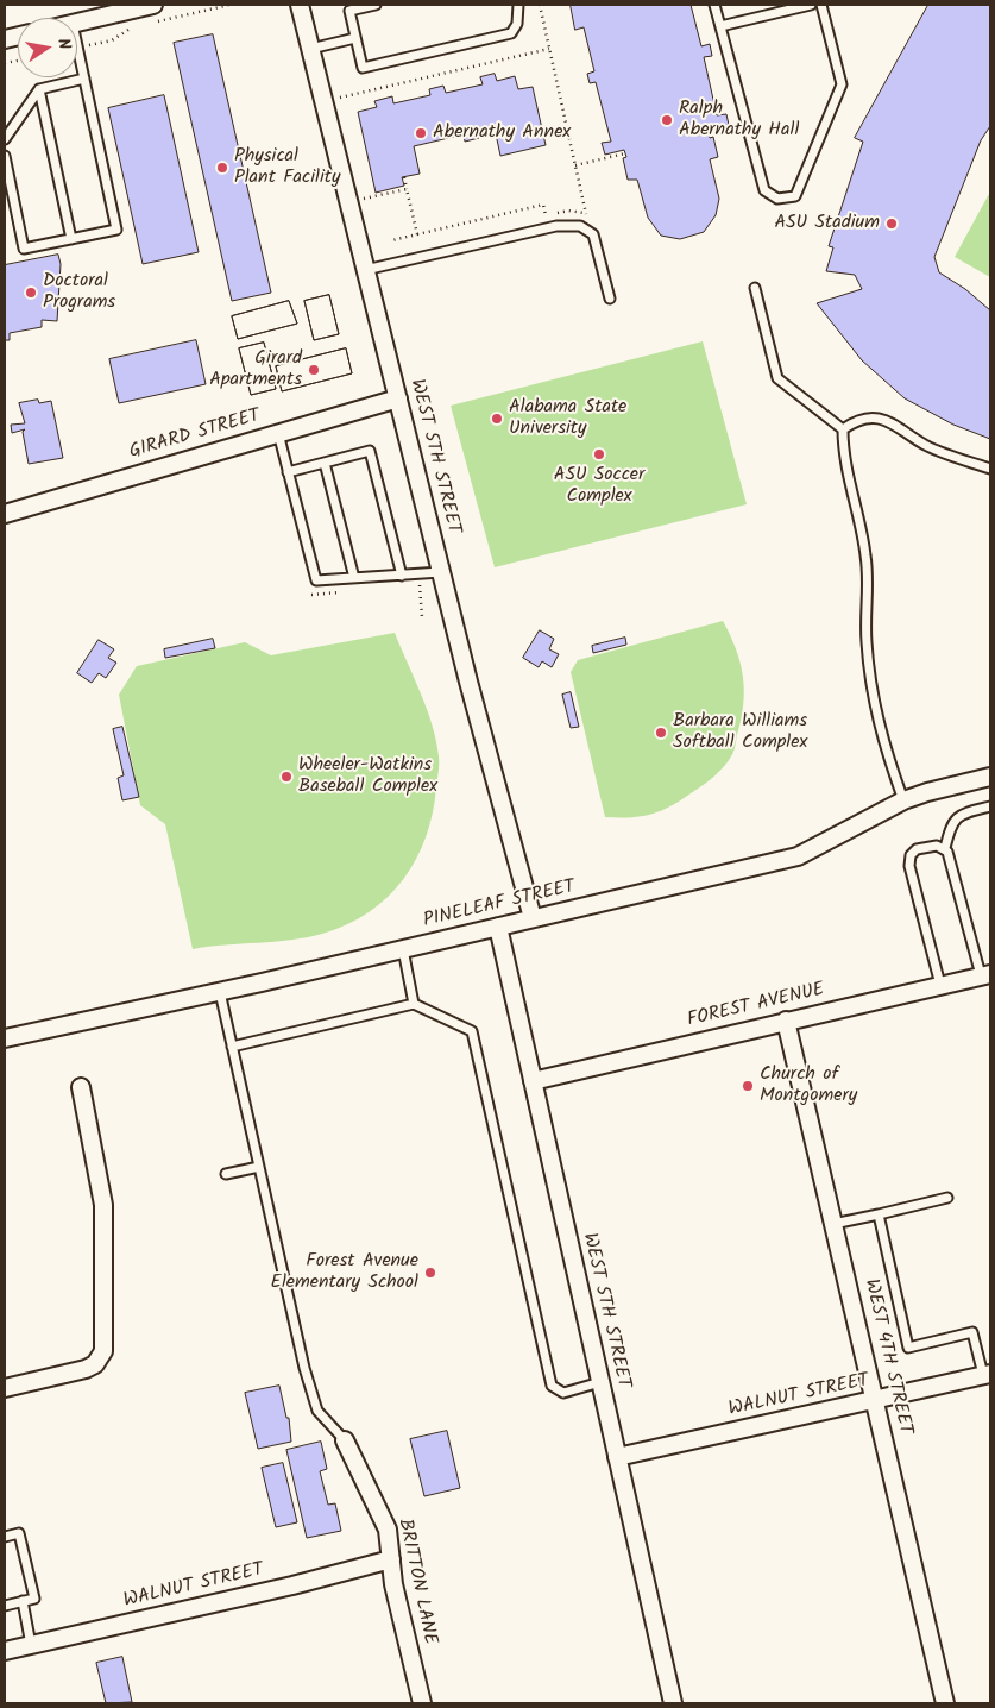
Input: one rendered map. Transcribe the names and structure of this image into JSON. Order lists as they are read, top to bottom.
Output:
{
  "streets": {
    "street": [
      "GIRARD STREET",
      "WEST 5TH STREET",
      "PINELEAF STREET",
      "FOREST AVENUE",
      "WEST 4TH STREET",
      "WALNUT STREET",
      "BRITTON LANE"
    ]
  },
  "crossings": [
    ["GIRARD STREET", "WEST 5TH STREET"],
    ["WEST 5TH STREET", "PINELEAF STREET"],
    ["WEST 5TH STREET", "FOREST AVENUE"],
    ["WEST 5TH STREET", "WALNUT STREET"],
    ["FOREST AVENUE", "WEST 4TH STREET"],
    ["WEST 4TH STREET", "WALNUT STREET"],
    ["WALNUT STREET", "BRITTON LANE"]
  ],
  "places": [
    "Ralph Abernathy Hall",
    "Abernathy Annex",
    "Physical Plant Facility",
    "ASU Stadium",
    "Doctoral Programs",
    "Girard Apartments",
    "Alabama State University",
    "ASU Soccer Complex",
    "Barbara Williams Softball Complex",
    "Wheeler-Watkins Baseball Complex",
    "Church of Montgomery",
    "Forest Avenue Elementary School"
  ],
  "north": "right"
}
